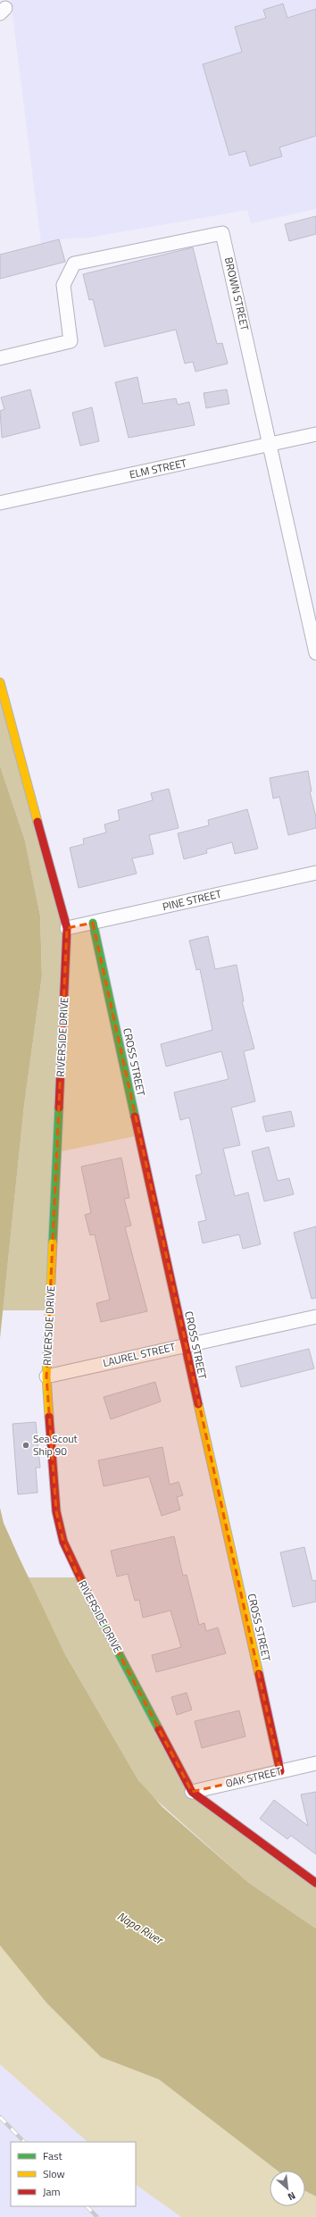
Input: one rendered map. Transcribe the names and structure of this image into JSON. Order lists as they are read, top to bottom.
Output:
{
  "streets": {
    "street": [
      "BROWN STREET",
      "ELM STREET",
      "PINE STREET",
      "RIVERSIDE DRIVE",
      "CROSS STREET",
      "LAUREL STREET",
      "OAK STREET"
    ]
  },
  "crossings": [
    ["BROWN STREET", "ELM STREET"],
    ["PINE STREET", "RIVERSIDE DRIVE"],
    ["PINE STREET", "CROSS STREET"],
    ["RIVERSIDE DRIVE", "LAUREL STREET"],
    ["RIVERSIDE DRIVE", "OAK STREET"],
    ["CROSS STREET", "LAUREL STREET"],
    ["CROSS STREET", "OAK STREET"]
  ],
  "water": ["Napa River"],
  "places": ["Sea Scout Ship 90"],
  "legend": ["Fast", "Slow", "Jam"],
  "north": "bottom right"
}
